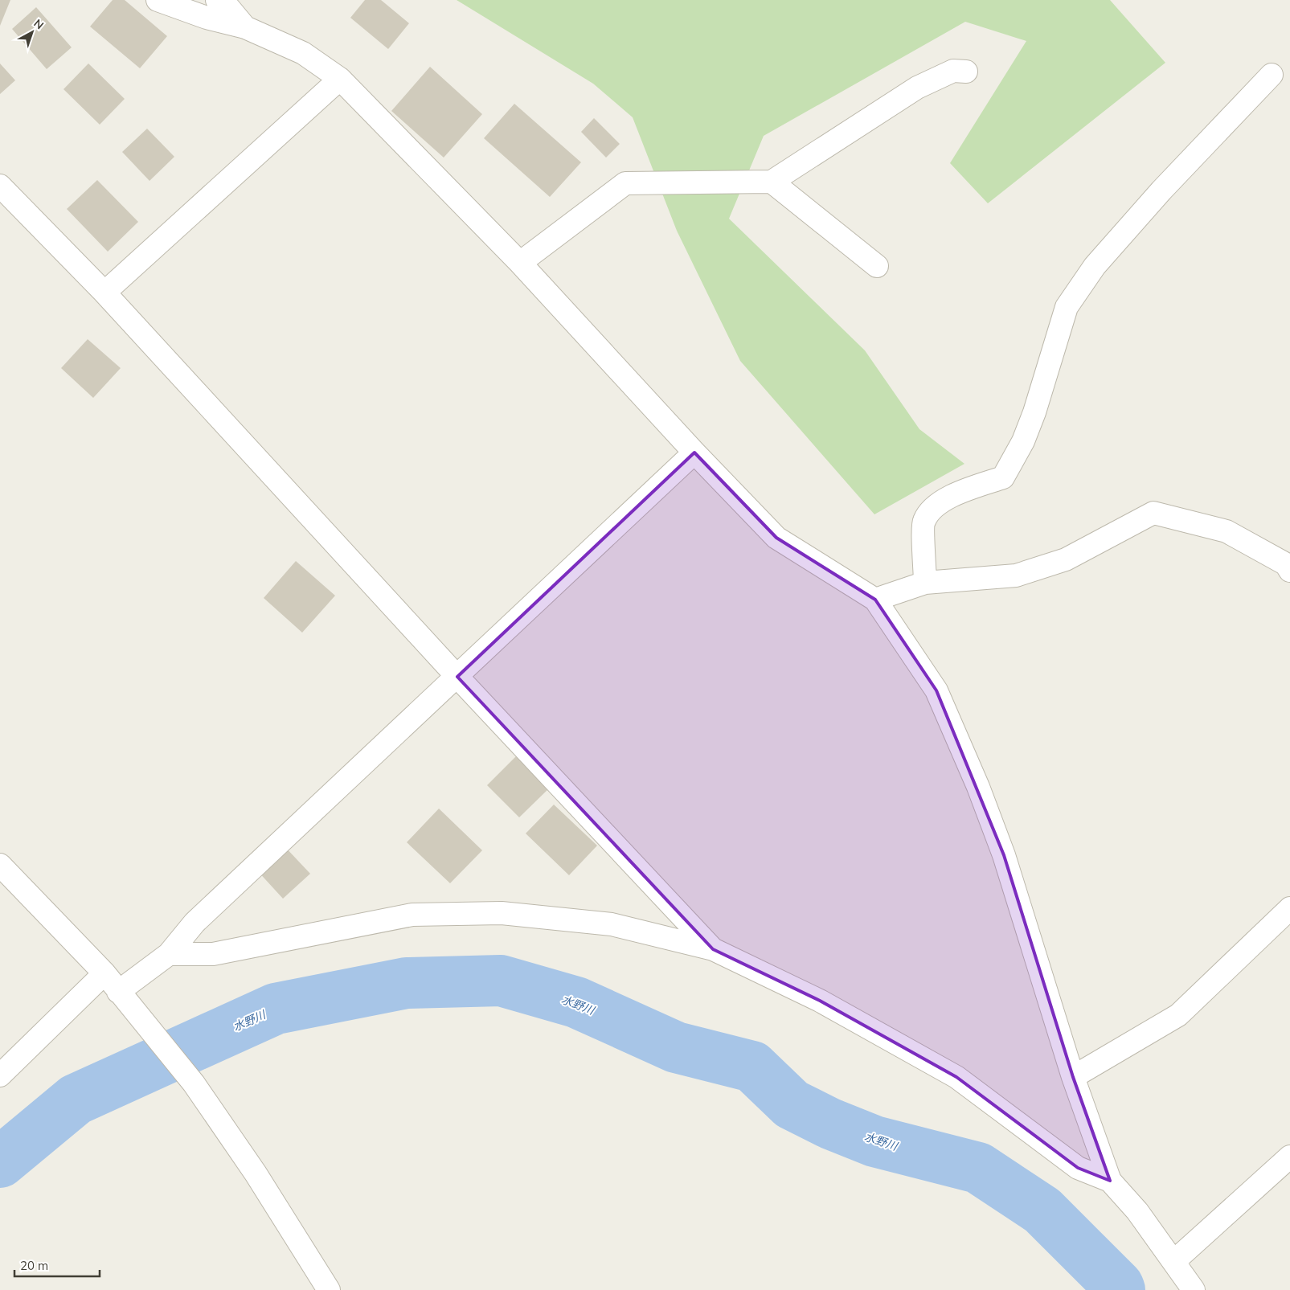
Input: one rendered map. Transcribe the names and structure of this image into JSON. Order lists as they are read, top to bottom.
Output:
{
  "water": ["水野川"],
  "scale_bar": "20 m",
  "north": "top right"
}
